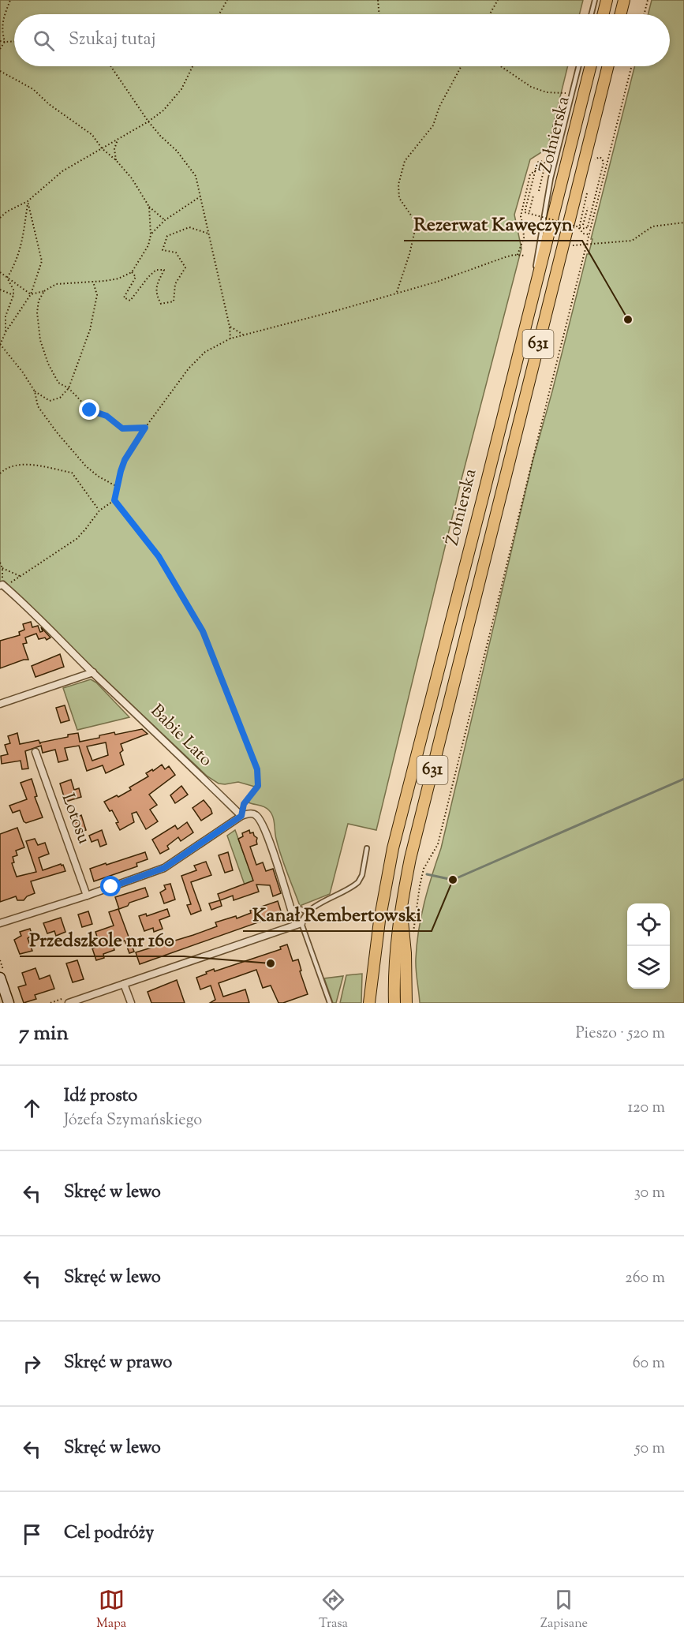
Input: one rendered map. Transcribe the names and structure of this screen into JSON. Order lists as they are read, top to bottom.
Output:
{
  "streets": {
    "main road": ["Żołnierska", "631"],
    "street": ["Babie Lato", "Lotosu"]
  },
  "crossings": [
    ["Żołnierska", "631"]
  ],
  "places": ["Rezerwat Kawęczyn", "Kanał Rembertowski", "Przedszkole nr 160"],
  "page": {
    "search": "Szukaj tutaj",
    "heading": ["7 min", "Pieszo · 520 m"],
    "list": [
      ["Idź prosto", "Józefa Szymańskiego", "120 m"],
      ["Skręć w lewo", "30 m"],
      ["Skręć w lewo", "260 m"],
      ["Skręć w prawo", "60 m"],
      ["Skręć w lewo", "50 m"],
      "Cel podróży"
    ],
    "nav": ["Mapa", "Trasa", "Zapisane"]
  }
}
